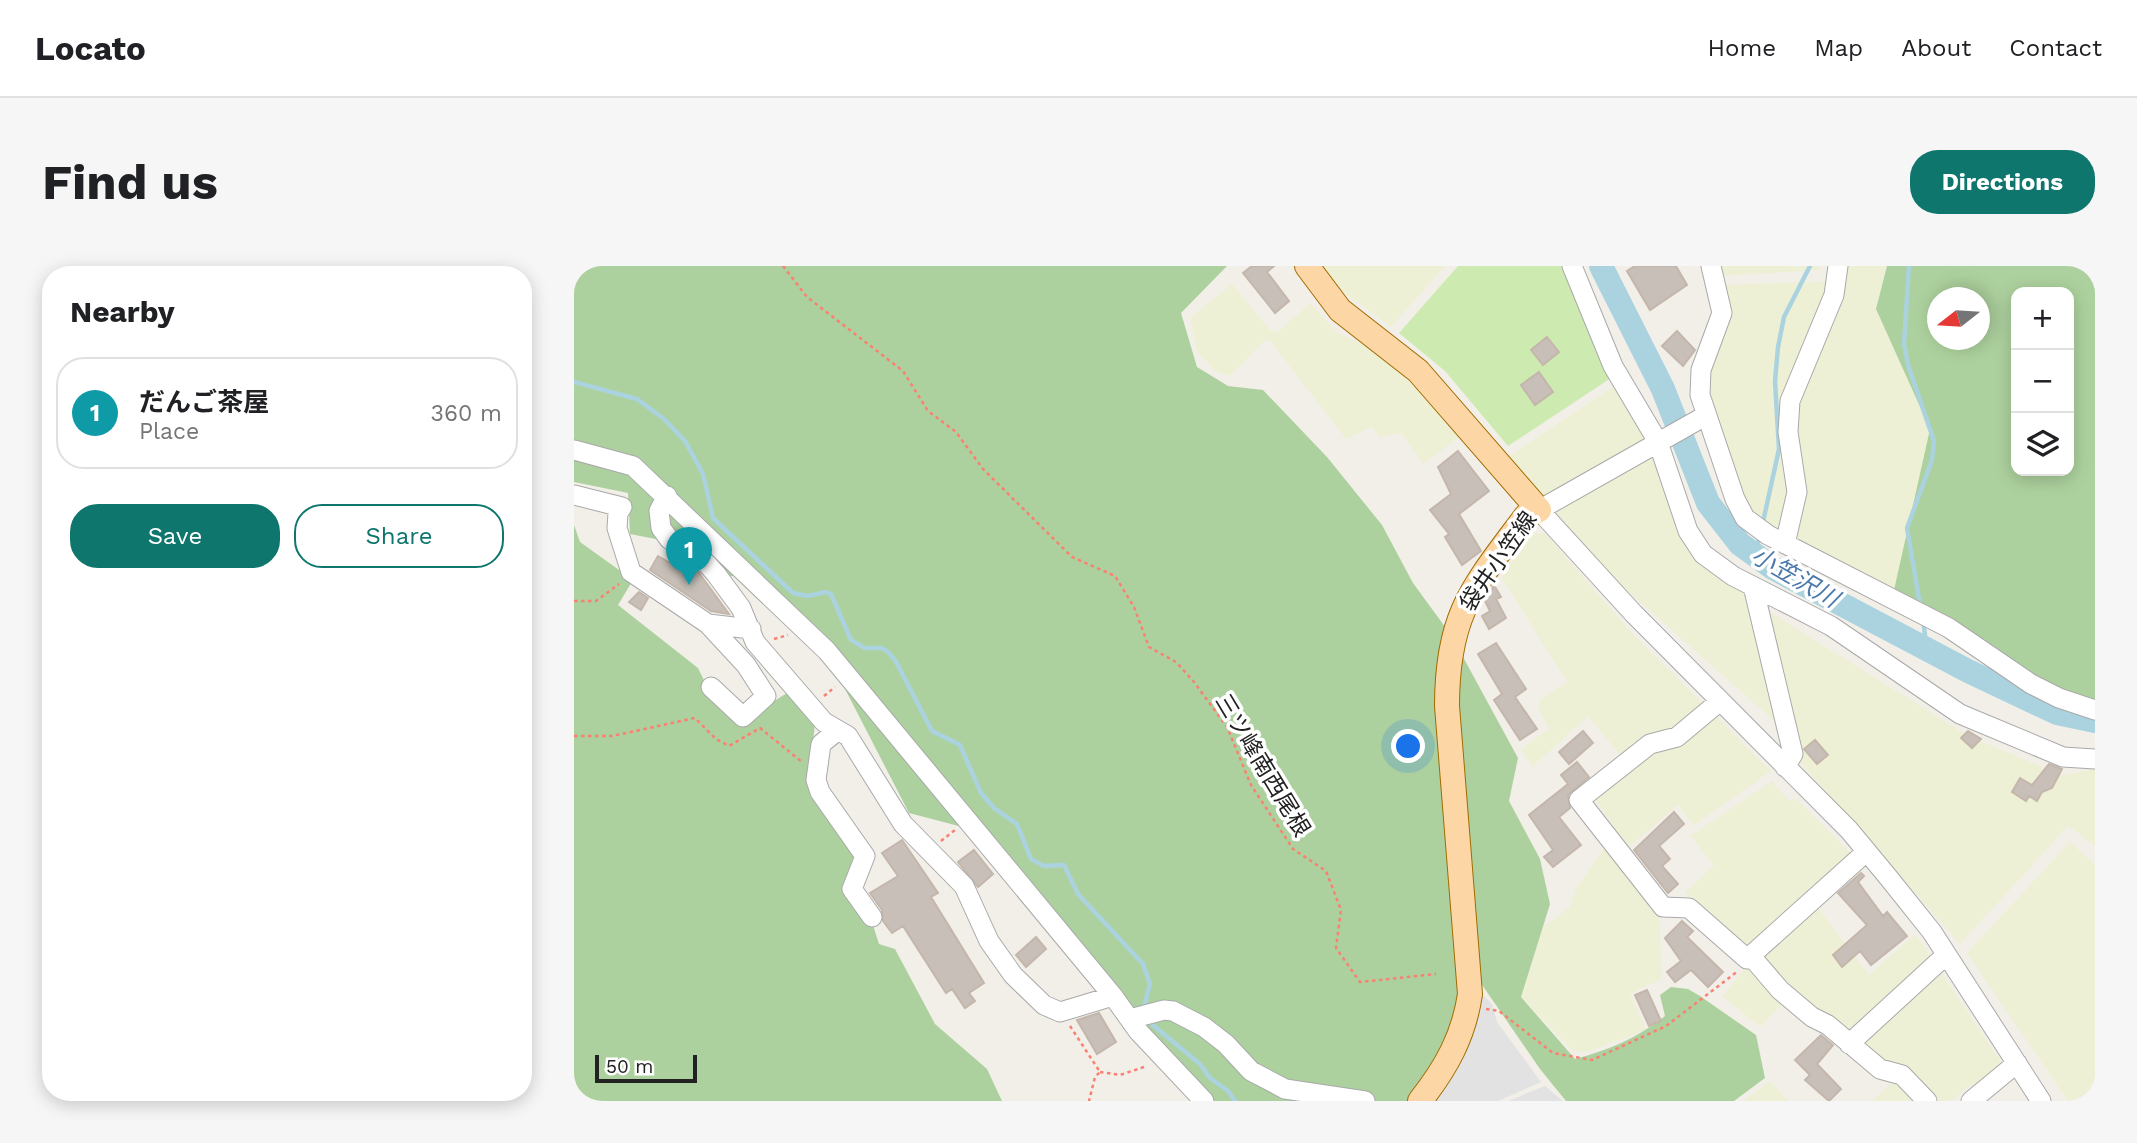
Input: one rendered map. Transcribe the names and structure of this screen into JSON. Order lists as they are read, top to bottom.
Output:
{
  "streets": {
    "main road": ["袋井小笠線"],
    "path": ["三ツ峰南西尾根"]
  },
  "water": ["小笠沢川"],
  "scale_bar": "50 m",
  "north": "left",
  "page": {
    "header": "Locato",
    "nav": [
      "Home",
      "Map",
      "About",
      "Contact"
    ],
    "buttons": [
      "Directions",
      ["Save", "Share"]
    ],
    "title": "Find us",
    "heading": "Nearby",
    "map_buttons": ["+", "−"],
    "list": [
      {
        "mark": "1",
        "name": "だんご茶屋",
        "note": "Place",
        "value": "360 m"
      }
    ],
    "pins": "1",
    "scale": "50 m"
  }
}
